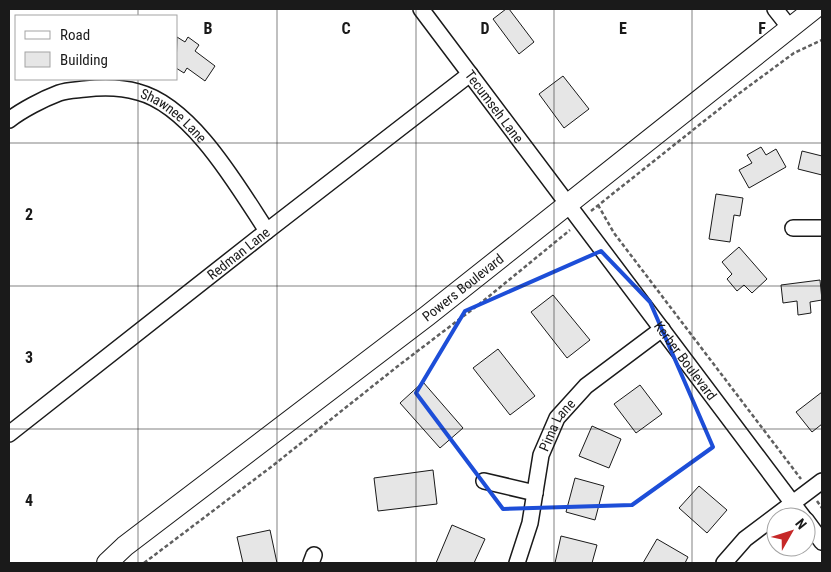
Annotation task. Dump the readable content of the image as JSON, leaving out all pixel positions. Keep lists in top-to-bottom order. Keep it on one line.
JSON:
{"streets":{"main road":["Powers Boulevard"],"street":["Tecumseh Lane","Shawnee Lane","Redman Lane","Kerber Boulevard","Pima Lane"]},"crossings":[["Tecumseh Lane","Redman Lane"],["Tecumseh Lane","Powers Boulevard"],["Tecumseh Lane","Kerber Boulevard"],["Shawnee Lane","Redman Lane"],["Powers Boulevard","Kerber Boulevard"],["Kerber Boulevard","Pima Lane"]],"legend":["Road","Building"],"north":"top right","grid":{"columns":["B","C","D","E","F"],"rows":["2","3","4"]}}
